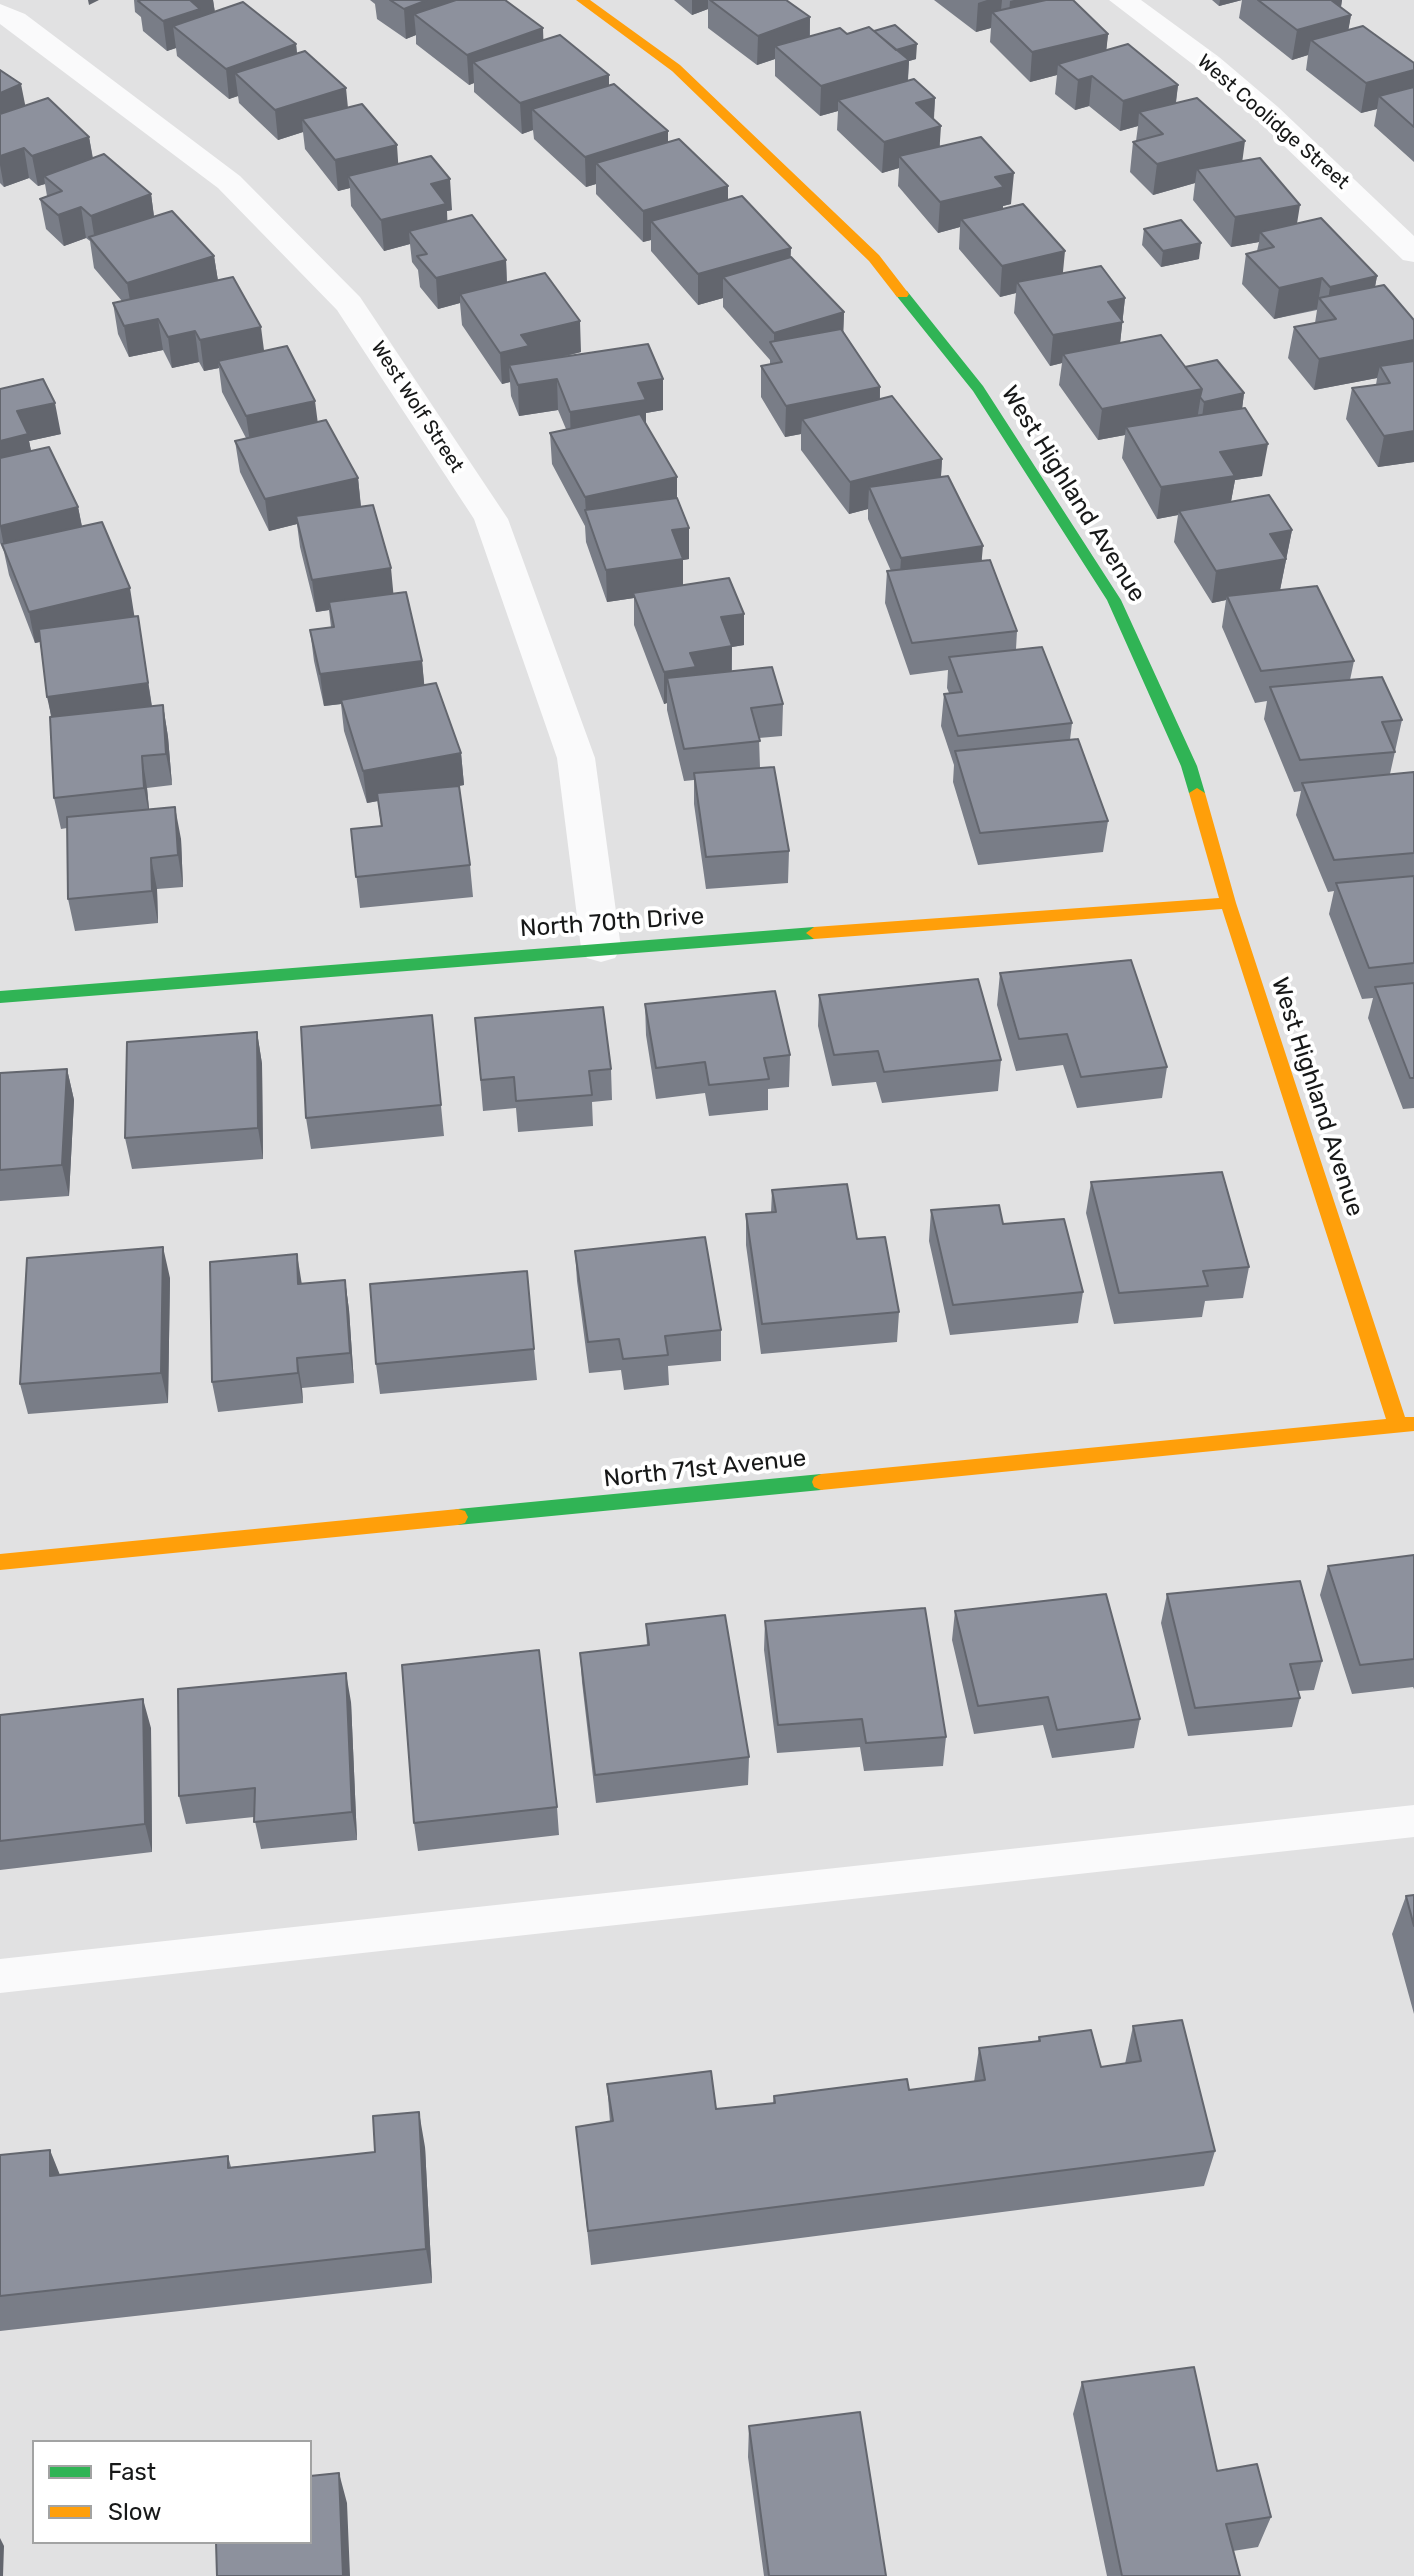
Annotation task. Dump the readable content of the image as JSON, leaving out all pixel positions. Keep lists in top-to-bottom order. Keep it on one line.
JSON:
{"streets":{"street":["West Coolidge Street","West Wolf Street","West Highland Avenue","North 70th Drive","North 71st Avenue"]},"crossings":[["West Wolf Street","North 70th Drive"],["West Highland Avenue","North 70th Drive"],["West Highland Avenue","North 71st Avenue"]],"legend":["Fast","Slow"]}
